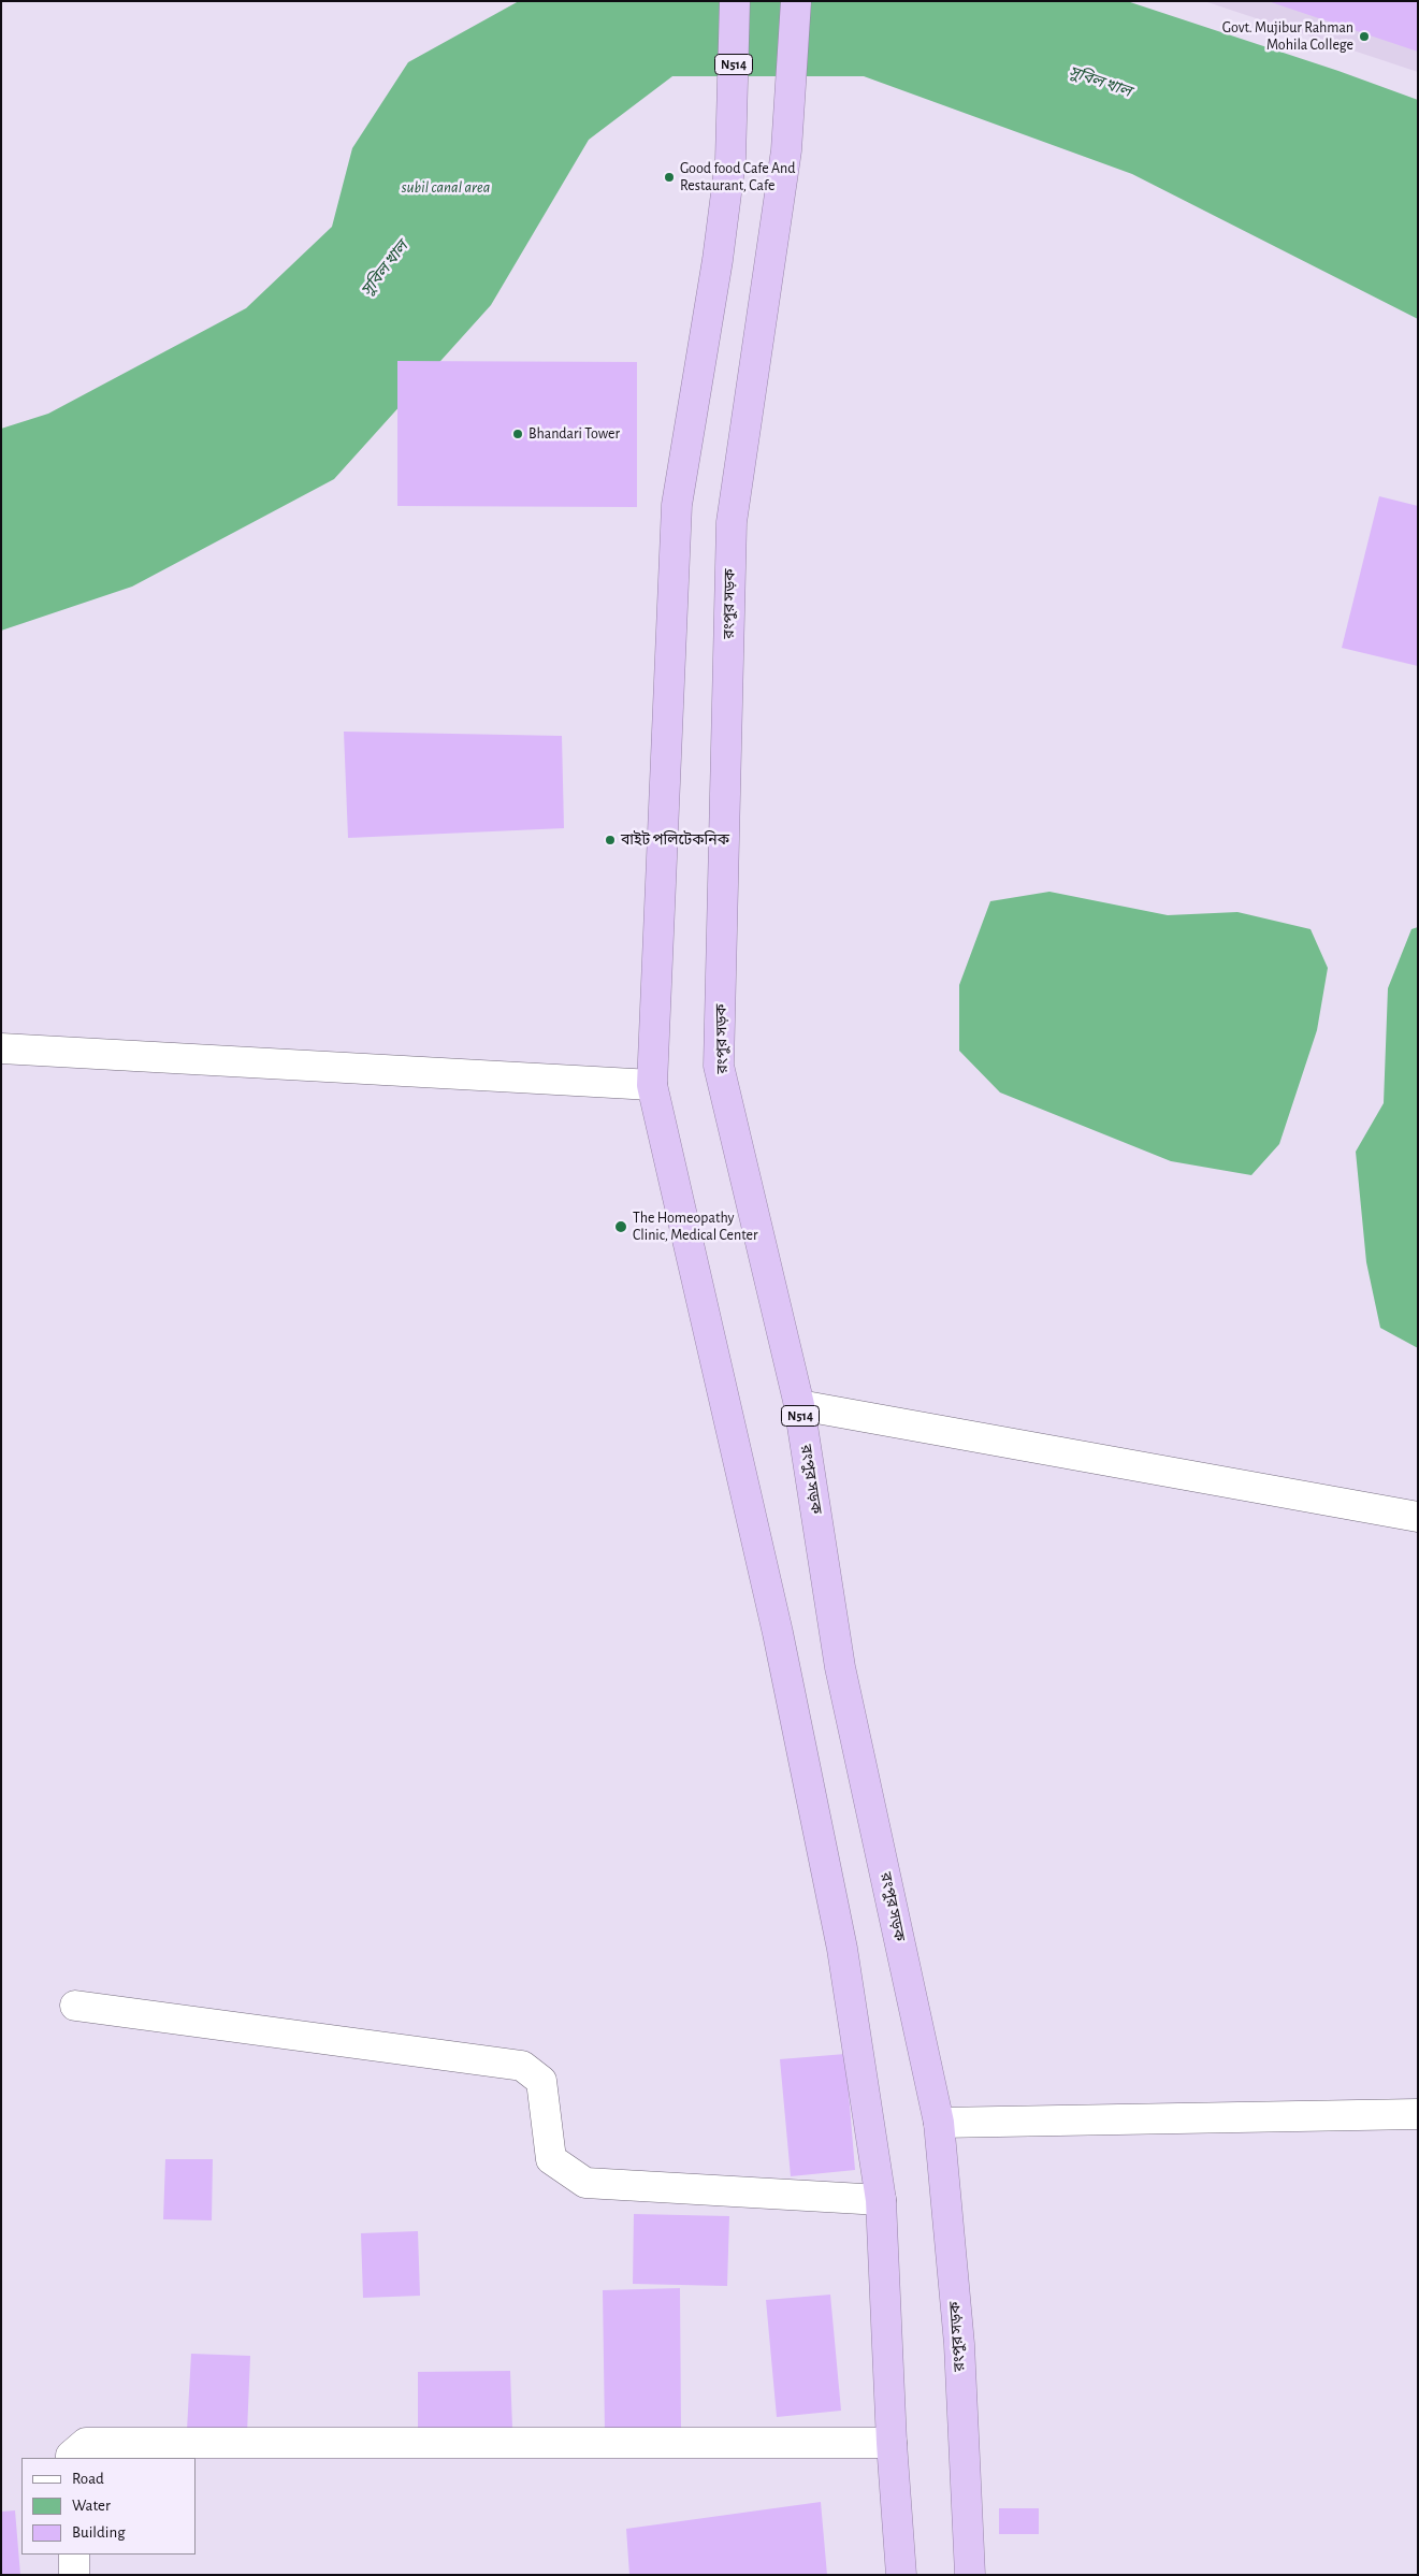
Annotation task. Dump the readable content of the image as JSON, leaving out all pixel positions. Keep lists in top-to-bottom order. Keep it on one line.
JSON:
{"streets":{"highway":["N514","রংপুর সড়ক"]},"water":["সুবিল খাল","subil canal area"],"places":["Govt. Mujibur Rahman Mohila College","Good food Cafe And Restaurant, Cafe","Bhandari Tower","বাইট পলিটেকনিক","The Homeopathy Clinic, Medical Center"],"legend":["Road","Water","Building"]}
